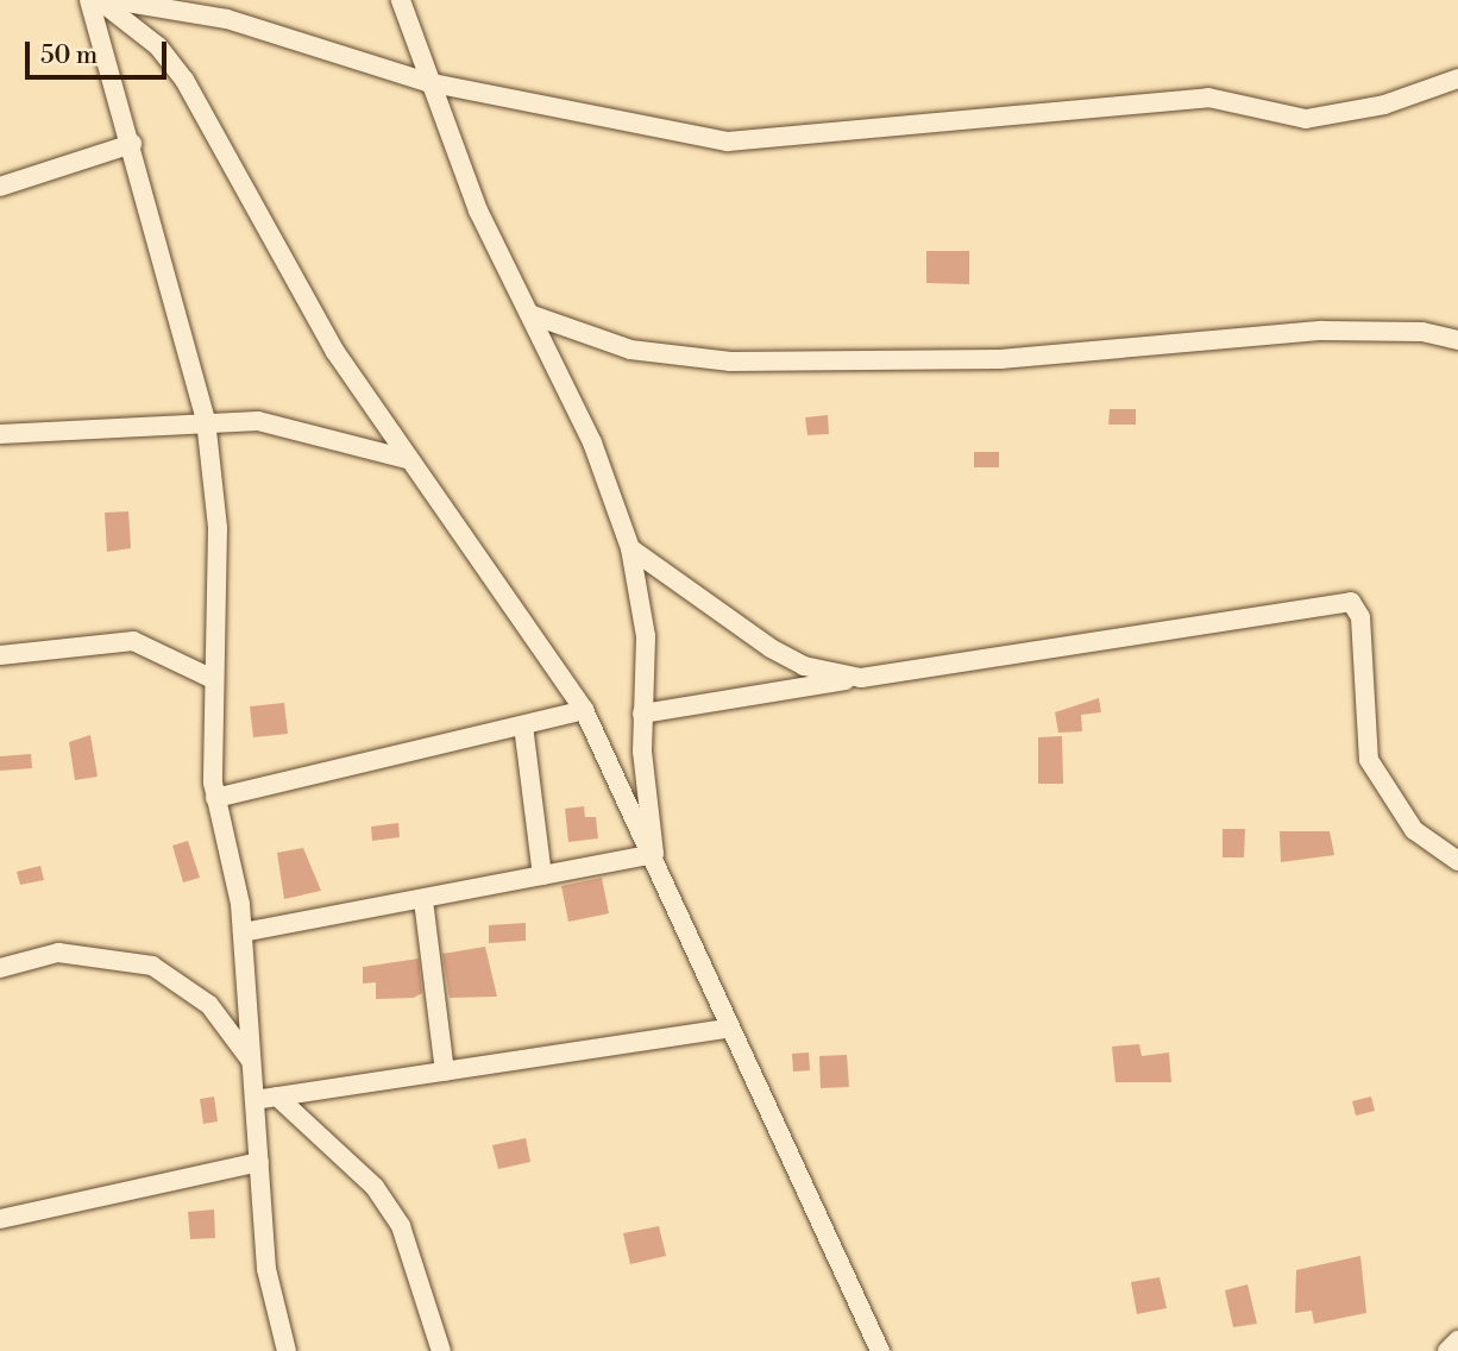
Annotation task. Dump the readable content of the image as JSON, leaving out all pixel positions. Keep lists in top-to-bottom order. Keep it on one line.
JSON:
{"scale_bar":"50 m"}
